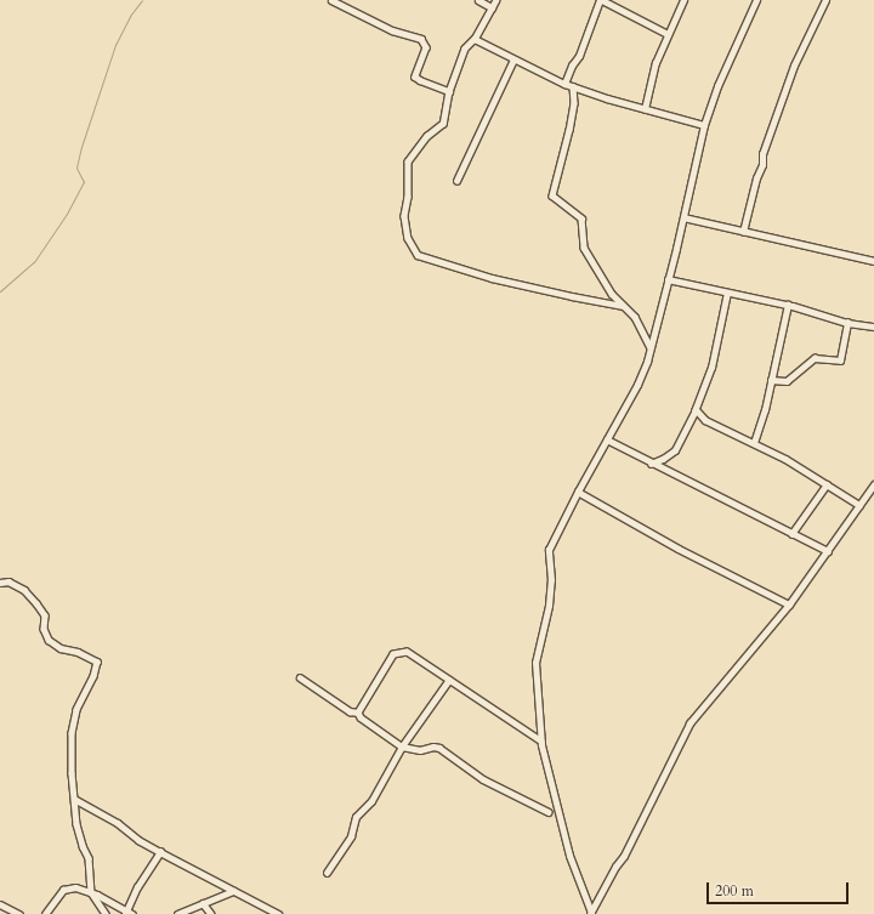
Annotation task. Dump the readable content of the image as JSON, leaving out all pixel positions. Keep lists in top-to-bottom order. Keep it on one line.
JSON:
{"scale_bar":"200 m"}
